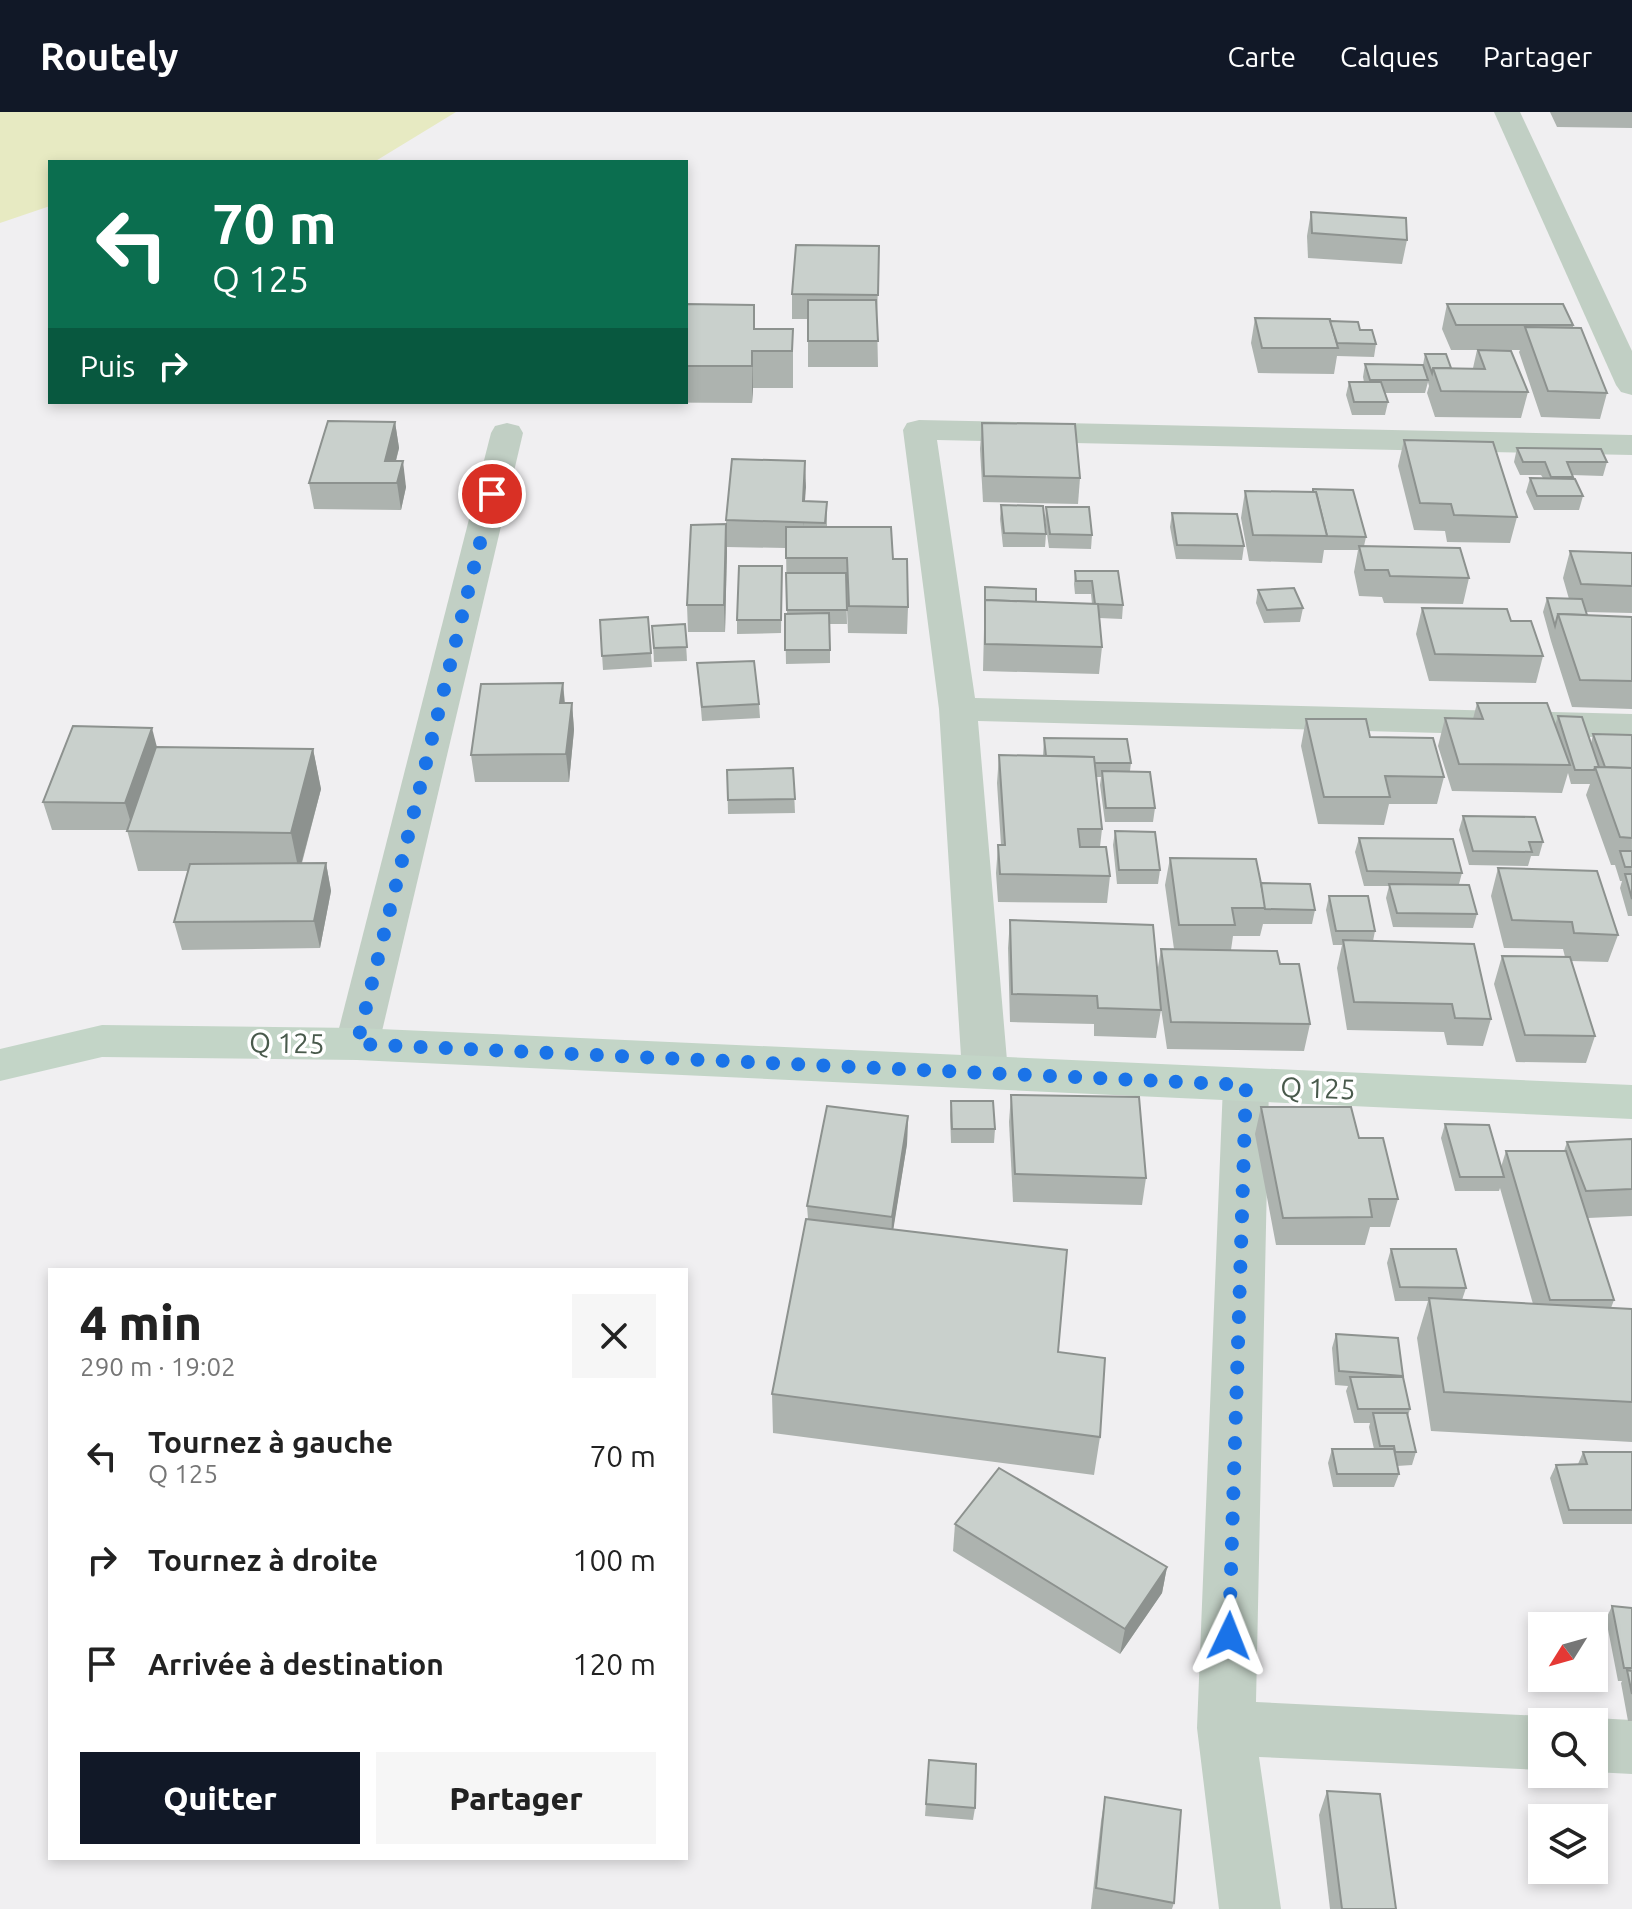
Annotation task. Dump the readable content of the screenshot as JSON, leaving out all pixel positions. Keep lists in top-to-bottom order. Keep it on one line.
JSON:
{"streets":{"street":["Q 125"]},"north":"bottom left","page":{"header":"Routely","nav":["Carte","Calques","Partager"],"turn":["70 m","Q 125"],"then":"Puis","heading":["4 min","290 m · 19:02"],"list":[{"name":"Tournez à gauche","note":"Q 125","value":"70 m"},{"name":"Tournez à droite","value":"100 m"},{"name":"Arrivée à destination","value":"120 m"}],"buttons":["Quitter","Partager"]}}
